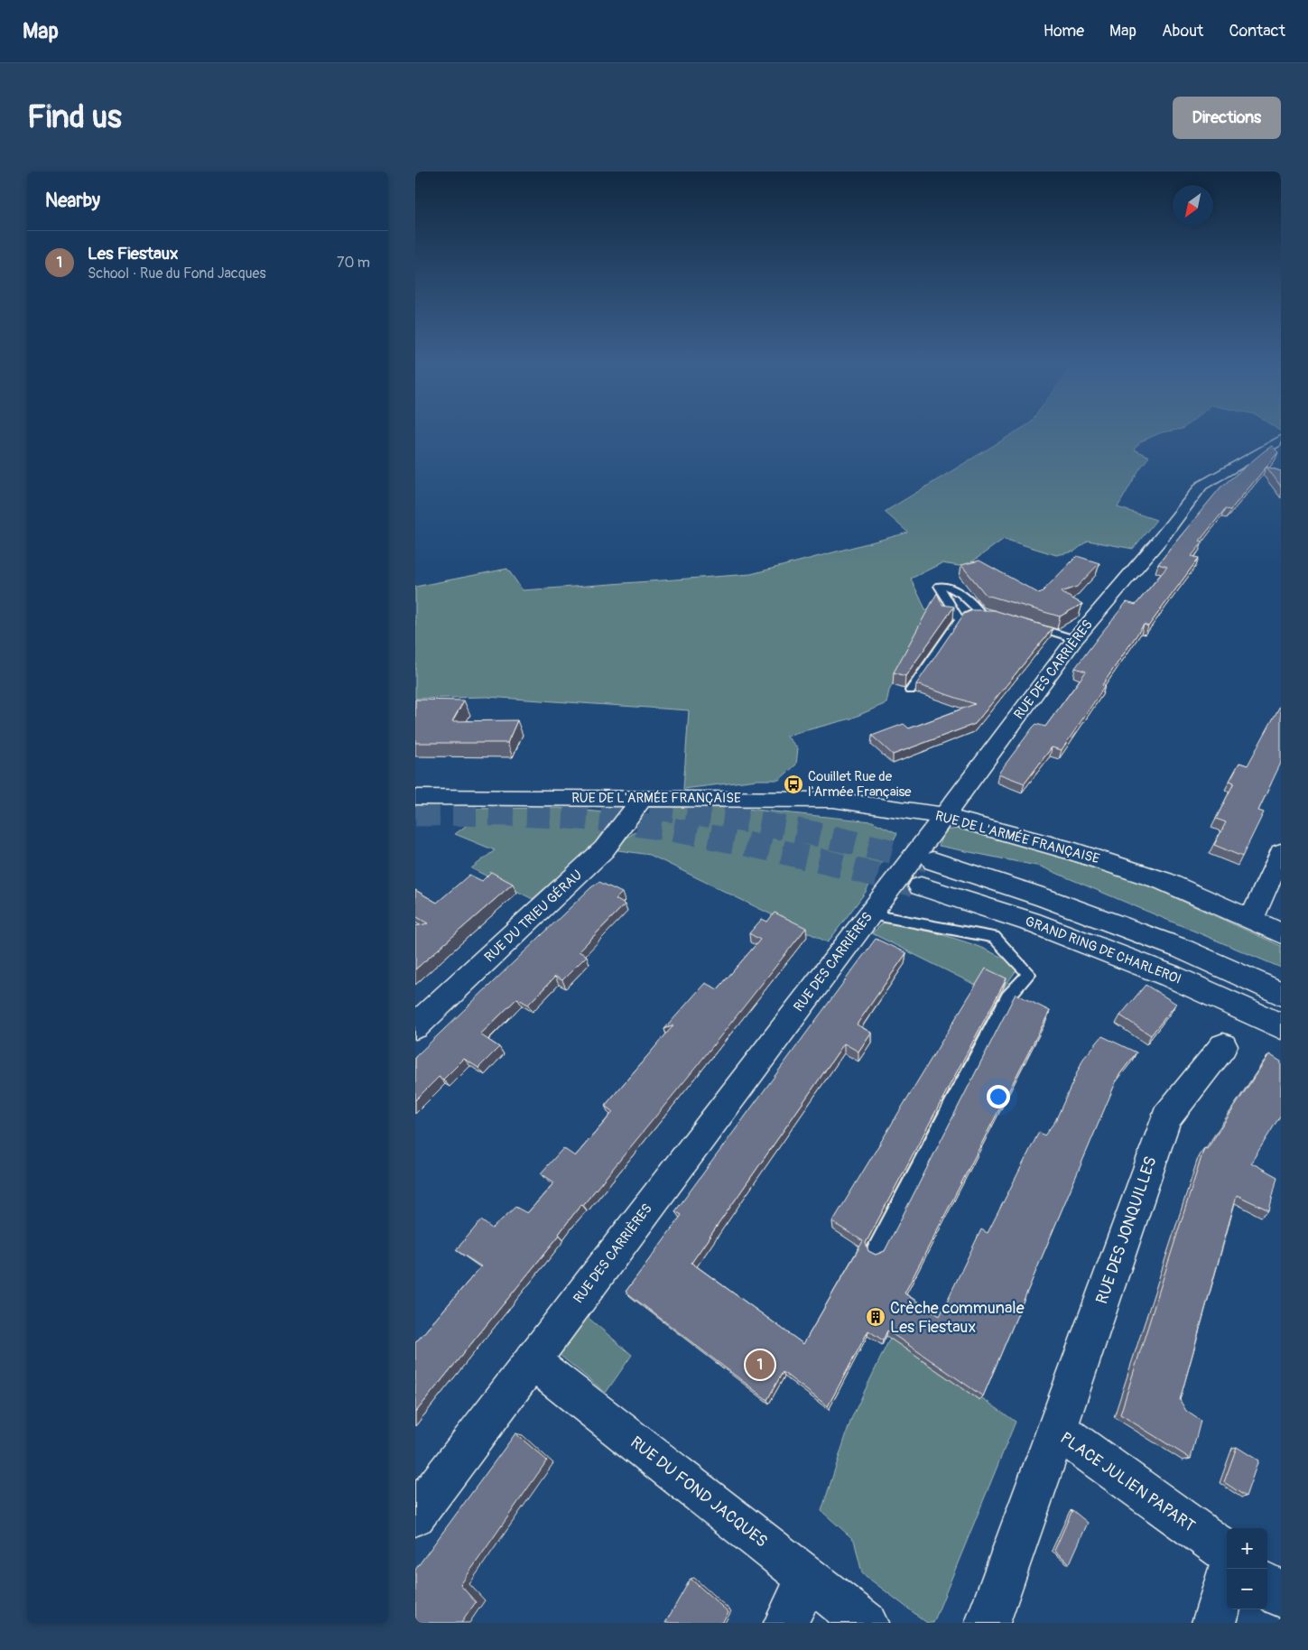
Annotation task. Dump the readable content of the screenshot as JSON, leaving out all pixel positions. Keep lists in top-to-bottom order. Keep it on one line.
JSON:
{"streets":{"main road":["RUE DES CARRIÈRES","RUE DE L'ARMÉE FRANÇAISE","RUE DU TRIEU GÉRAU","GRAND RING DE CHARLEROI","RUE DES JONQUILLES","PLACE JULIEN PAPART","RUE DU FOND JACQUES"]},"crossings":[["RUE DES CARRIÈRES","RUE DE L'ARMÉE FRANÇAISE"],["RUE DES CARRIÈRES","RUE DU FOND JACQUES"],["RUE DE L'ARMÉE FRANÇAISE","RUE DU TRIEU GÉRAU"],["RUE DES JONQUILLES","PLACE JULIEN PAPART"]],"places":{"bus stop":["Couillet Rue de l'Armée Française"],"building":["Crèche communale Les Fiestaux"]},"north":"bottom left","page":{"header":"Map","nav":["Home","Map","About","Contact"],"buttons":"Directions","title":"Find us","heading":"Nearby","list":[{"mark":"1","name":"Les Fiestaux","note":"School · Rue du Fond Jacques","value":"70 m"}],"pins":"1","map_buttons":["+","−"]}}
